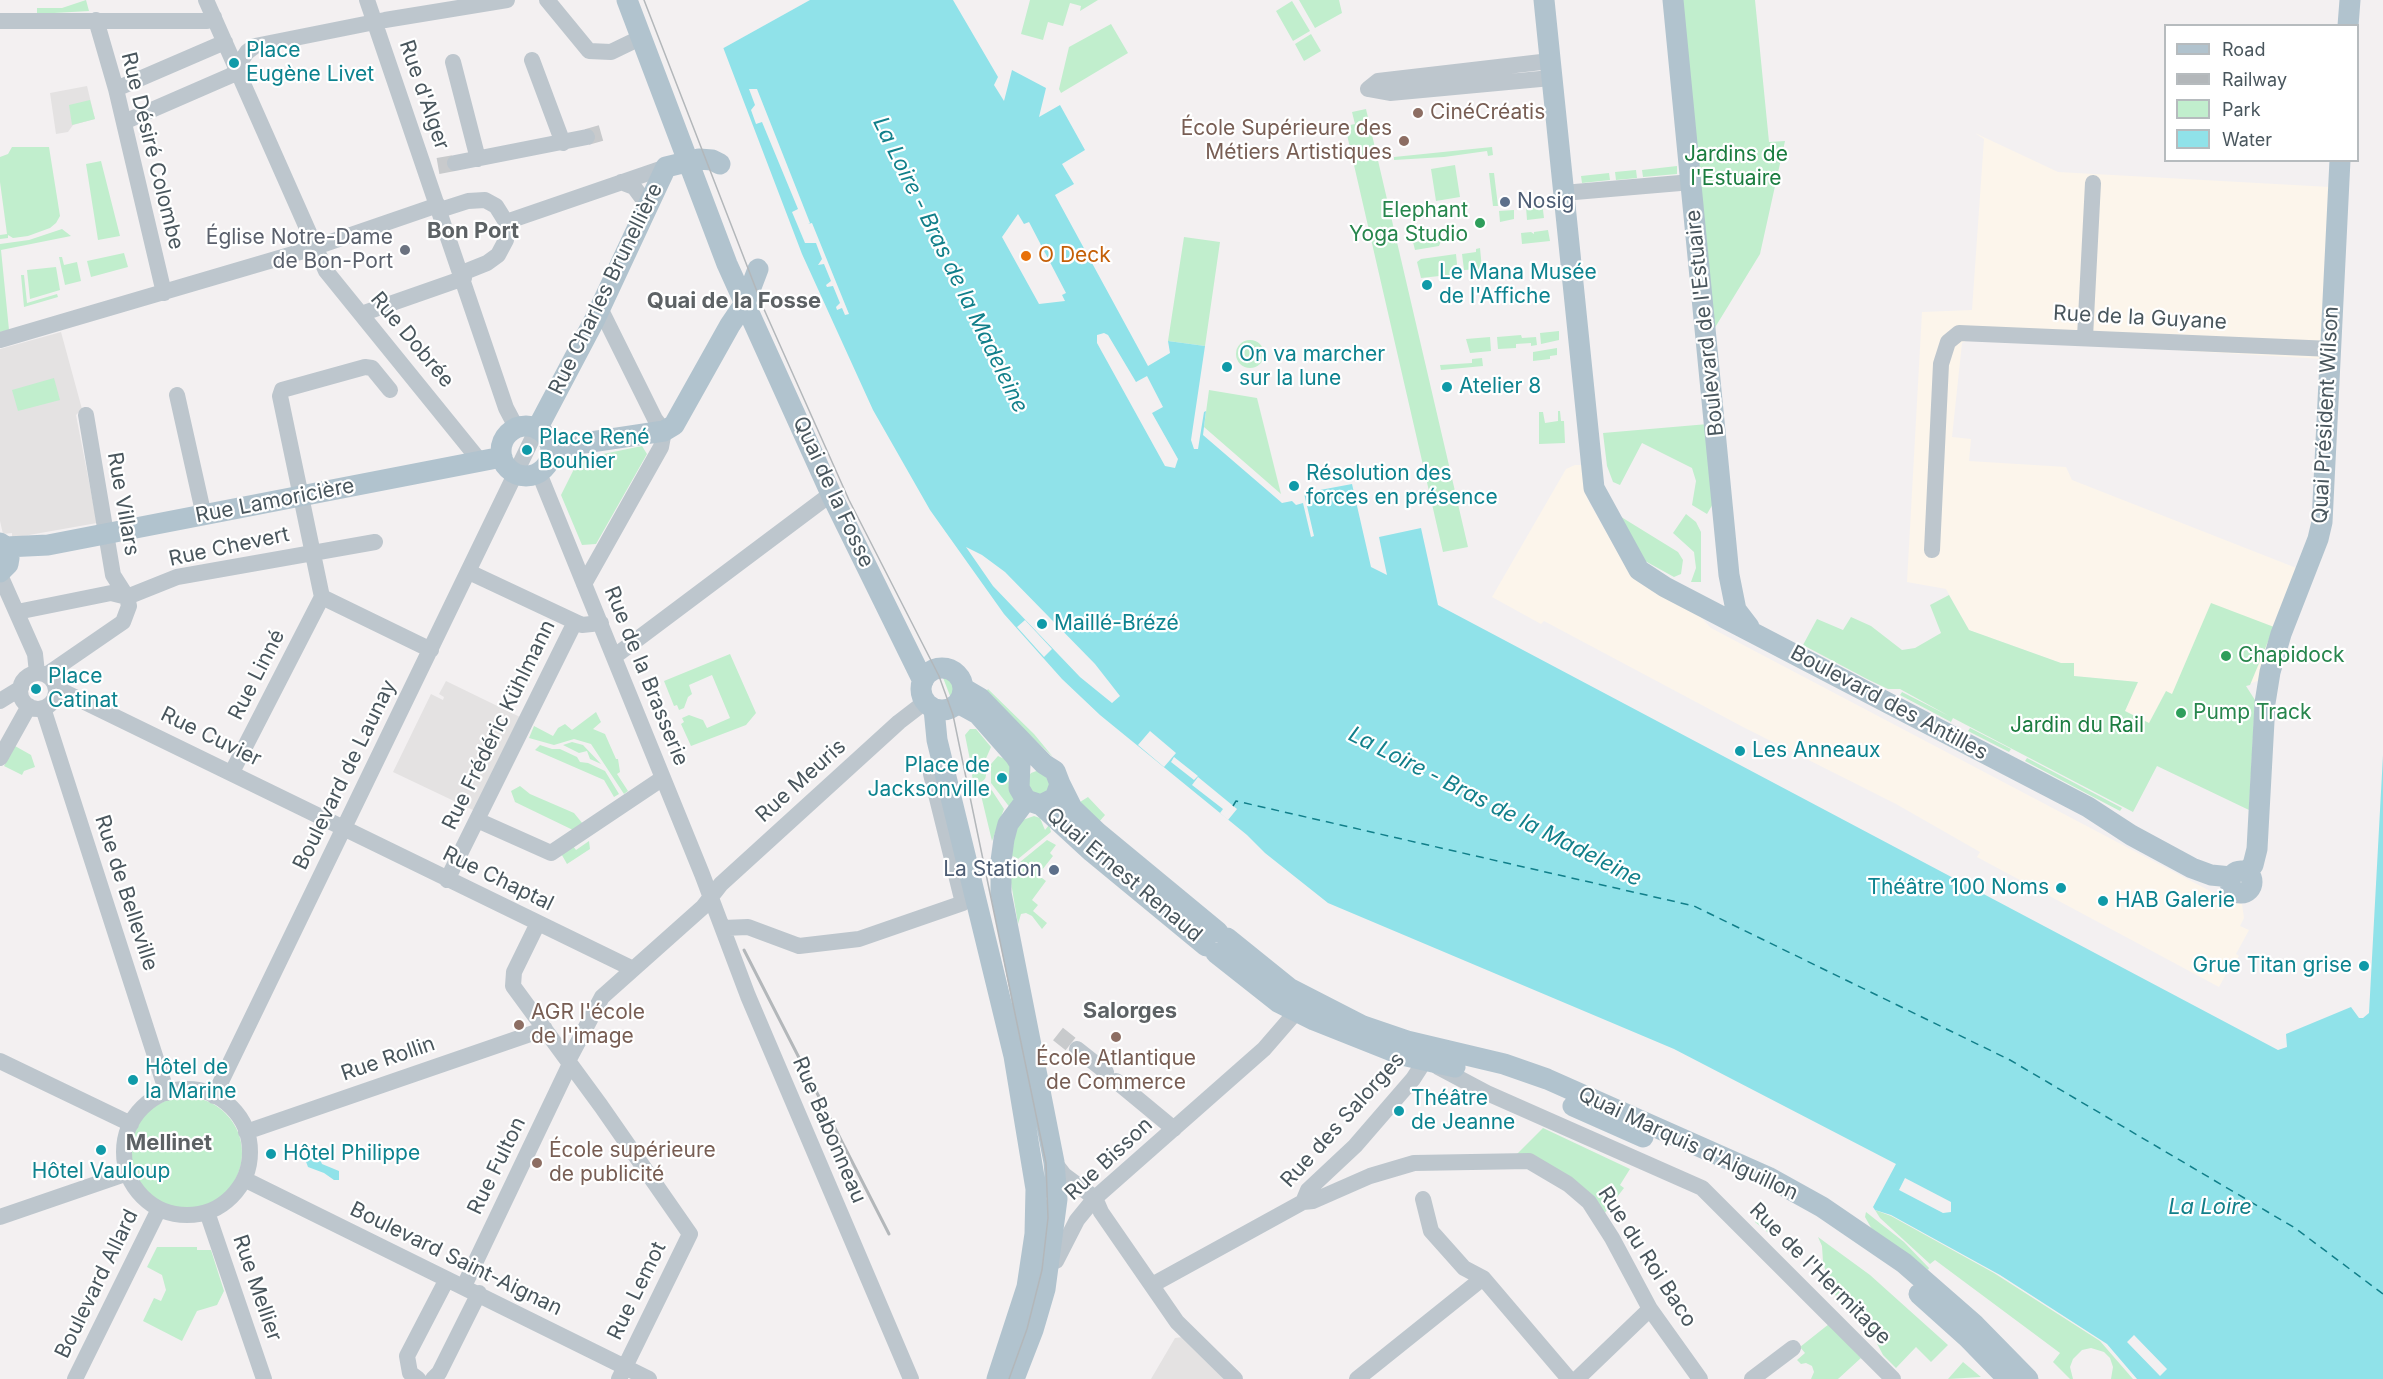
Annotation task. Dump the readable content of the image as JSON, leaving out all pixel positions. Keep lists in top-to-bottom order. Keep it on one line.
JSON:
{"streets":{"main road":["Rue Charles Brunellière","Boulevard de l'Estuaire","Quai Président Wilson","Quai de la Fosse","Rue Lamoricière","Boulevard des Antilles","Quai Ernest Renaud","Quai Marquis d'Aiguillon"],"street":["Rue d'Alger","Rue Désiré Colombe","Rue de la Guyane","Rue Dobrée","Rue Villars","Rue Chevert","Rue Linné","Rue de la Brasserie","Rue Frédéric Kühlmann","Rue Cuvier","Boulevard de Launay","Rue Meuris","Rue Chaptal","Rue de Belleville","Rue Rollin","Rue des Salorges","Rue Babonneau","Rue Bisson","Rue Fulton","Rue du Roi Baco","Boulevard Saint-Aignan","Rue de l'Hermitage","Boulevard Allard","Rue Mellier","Rue Lemot"]},"crossings":[["Rue d'Alger","Rue Charles Brunellière"],["Rue d'Alger","Boulevard de Launay"],["Rue Charles Brunellière","Quai de la Fosse"],["Rue Charles Brunellière","Boulevard de Launay"],["Rue de la Guyane","Quai Président Wilson"],["Boulevard de l'Estuaire","Boulevard des Antilles"],["Rue Dobrée","Rue Lamoricière"],["Quai Président Wilson","Boulevard des Antilles"],["Quai de la Fosse","Rue Meuris"],["Rue Lamoricière","Rue Villars"],["Rue Villars","Rue Chevert"],["Rue Linné","Rue Cuvier"],["Rue de la Brasserie","Rue Meuris"],["Rue de la Brasserie","Rue Babonneau"],["Rue Frédéric Kühlmann","Rue Chaptal"],["Rue Cuvier","Boulevard de Launay"],["Rue Cuvier","Rue Chaptal"],["Rue Cuvier","Rue de Belleville"],["Boulevard de Launay","Rue Chaptal"],["Boulevard de Launay","Rue de Belleville"],["Boulevard de Launay","Rue Rollin"],["Boulevard de Launay","Boulevard Saint-Aignan"],["Boulevard de Launay","Boulevard Allard"],["Boulevard de Launay","Rue Mellier"],["Rue Meuris","Rue Chaptal"],["Rue Meuris","Rue Babonneau"],["Rue Meuris","Rue Fulton"],["Quai Ernest Renaud","Rue des Salorges"],["Quai Ernest Renaud","Quai Marquis d'Aiguillon"],["Quai Ernest Renaud","Rue Bisson"],["Quai Ernest Renaud","Rue de l'Hermitage"],["Rue Chaptal","Rue Fulton"],["Rue de Belleville","Rue Rollin"],["Rue de Belleville","Boulevard Saint-Aignan"],["Rue de Belleville","Boulevard Allard"],["Rue de Belleville","Rue Mellier"],["Rue Rollin","Boulevard Saint-Aignan"],["Rue Rollin","Boulevard Allard"],["Rue Rollin","Rue Mellier"],["Rue des Salorges","Quai Marquis d'Aiguillon"],["Rue des Salorges","Rue du Roi Baco"],["Rue des Salorges","Rue de l'Hermitage"],["Quai Marquis d'Aiguillon","Rue de l'Hermitage"],["Rue Fulton","Boulevard Saint-Aignan"],["Rue Fulton","Rue Lemot"],["Boulevard Saint-Aignan","Boulevard Allard"],["Boulevard Saint-Aignan","Rue Mellier"],["Boulevard Saint-Aignan","Rue Lemot"],["Boulevard Allard","Rue Mellier"]],"districts":["Bon Port","Quai de la Fosse","Salorges","Mellinet"],"water":["La Loire - Bras de la Madeleine","La Loire"],"parks":["Jardins de l'Estuaire","Jardin du Rail"],"places":["Place Eugène Livet","CinéCréatis","École Supérieure des Métiers Artistiques","Nosig","Elephant Yoga Studio","Église Notre-Dame de Bon-Port","O Deck","Le Mana Musée de l'Affiche","On va marcher sur la lune","Atelier 8","Place René Bouhier","Résolution des forces en présence","Maillé-Brézé","Chapidock","Place Catinat","Pump Track","Les Anneaux","Place de Jacksonville","La Station","Théâtre 100 Noms","HAB Galerie","Grue Titan grise","AGR l'école de l'image","École Atlantique de Commerce","Hôtel de la Marine","Théâtre de Jeanne","Hôtel Vauloup","Hôtel Philippe","École supérieure de publicité"],"legend":["Road","Railway","Park","Water"]}
